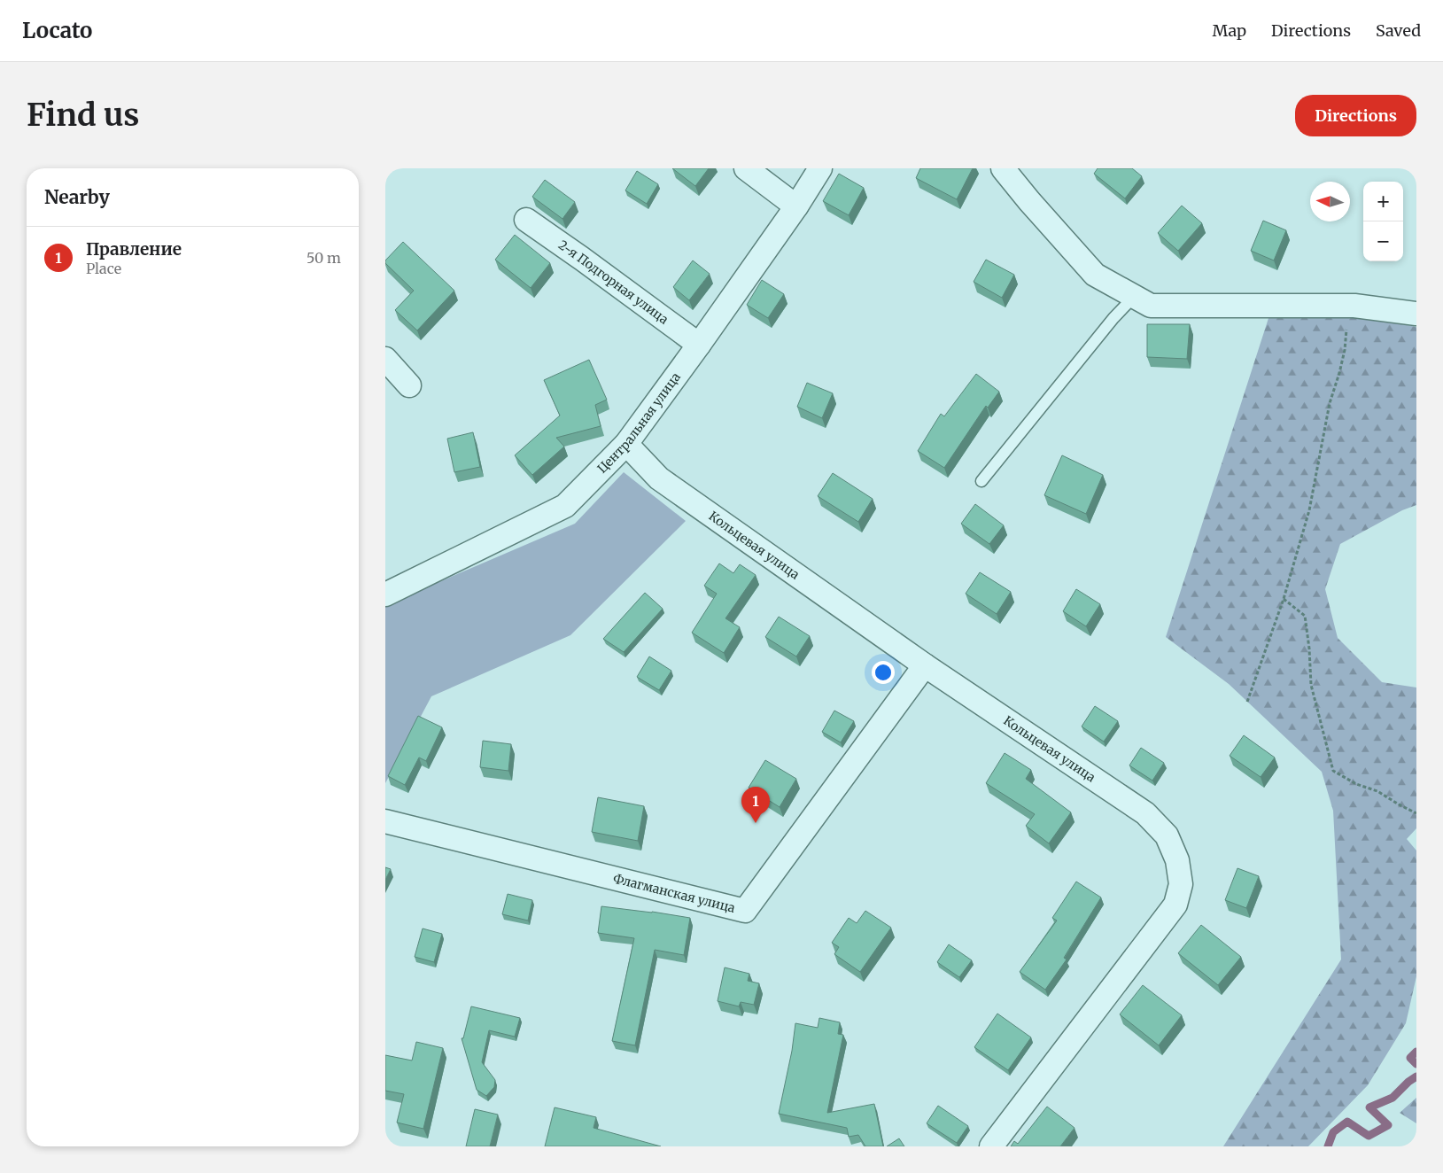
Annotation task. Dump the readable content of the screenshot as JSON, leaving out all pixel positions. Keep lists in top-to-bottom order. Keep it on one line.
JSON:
{"streets":{"street":["2-я Подгорная улица","Центральная улица","Кольцевая улица","Флагманская улица"]},"crossings":[["2-я Подгорная улица","Центральная улица"],["Центральная улица","Кольцевая улица"],["Кольцевая улица","Флагманская улица"]],"north":"left","page":{"header":"Locato","nav":["Map","Directions","Saved"],"buttons":"Directions","title":"Find us","heading":"Nearby","map_buttons":["+","−"],"list":[{"mark":"1","name":"Правление","note":"Place","value":"50 m"}],"pins":"1"}}
